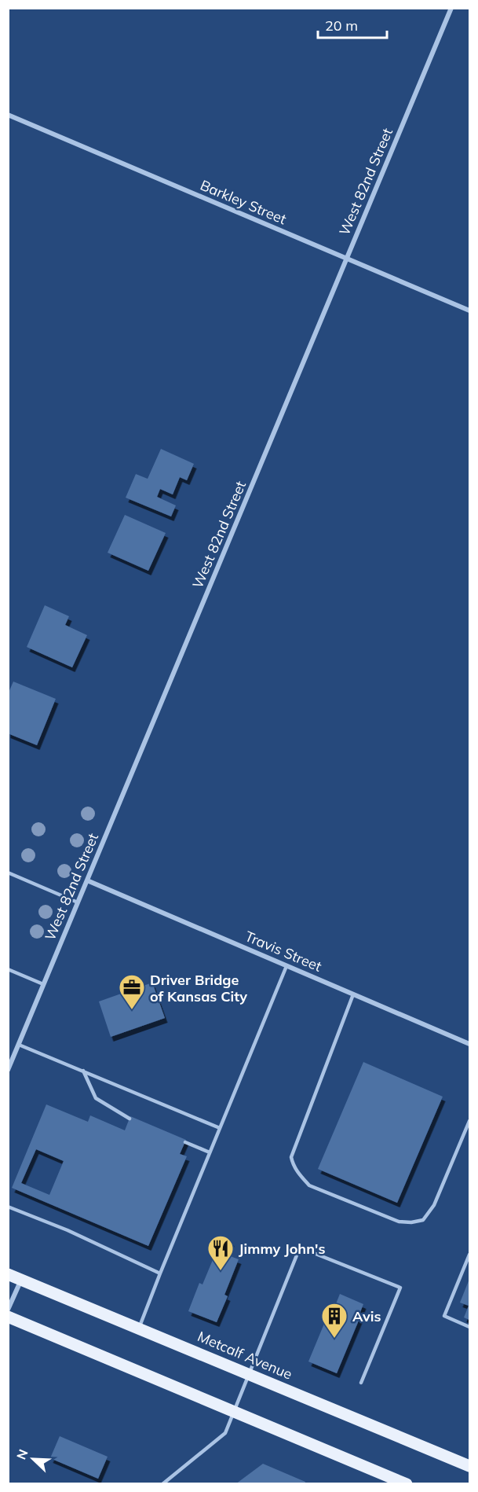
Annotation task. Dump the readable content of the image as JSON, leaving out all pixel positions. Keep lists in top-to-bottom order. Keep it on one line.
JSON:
{"streets":{"main road":["Metcalf Avenue"],"street":["West 82nd Street","Barkley Street","Travis Street"]},"crossings":[["West 82nd Street","Barkley Street"],["West 82nd Street","Travis Street"]],"places":{"office":["Driver Bridge of Kansas City"],"restaurant":["Jimmy John's"],"building":["Avis"]},"scale_bar":"20 m","north":"top left"}
